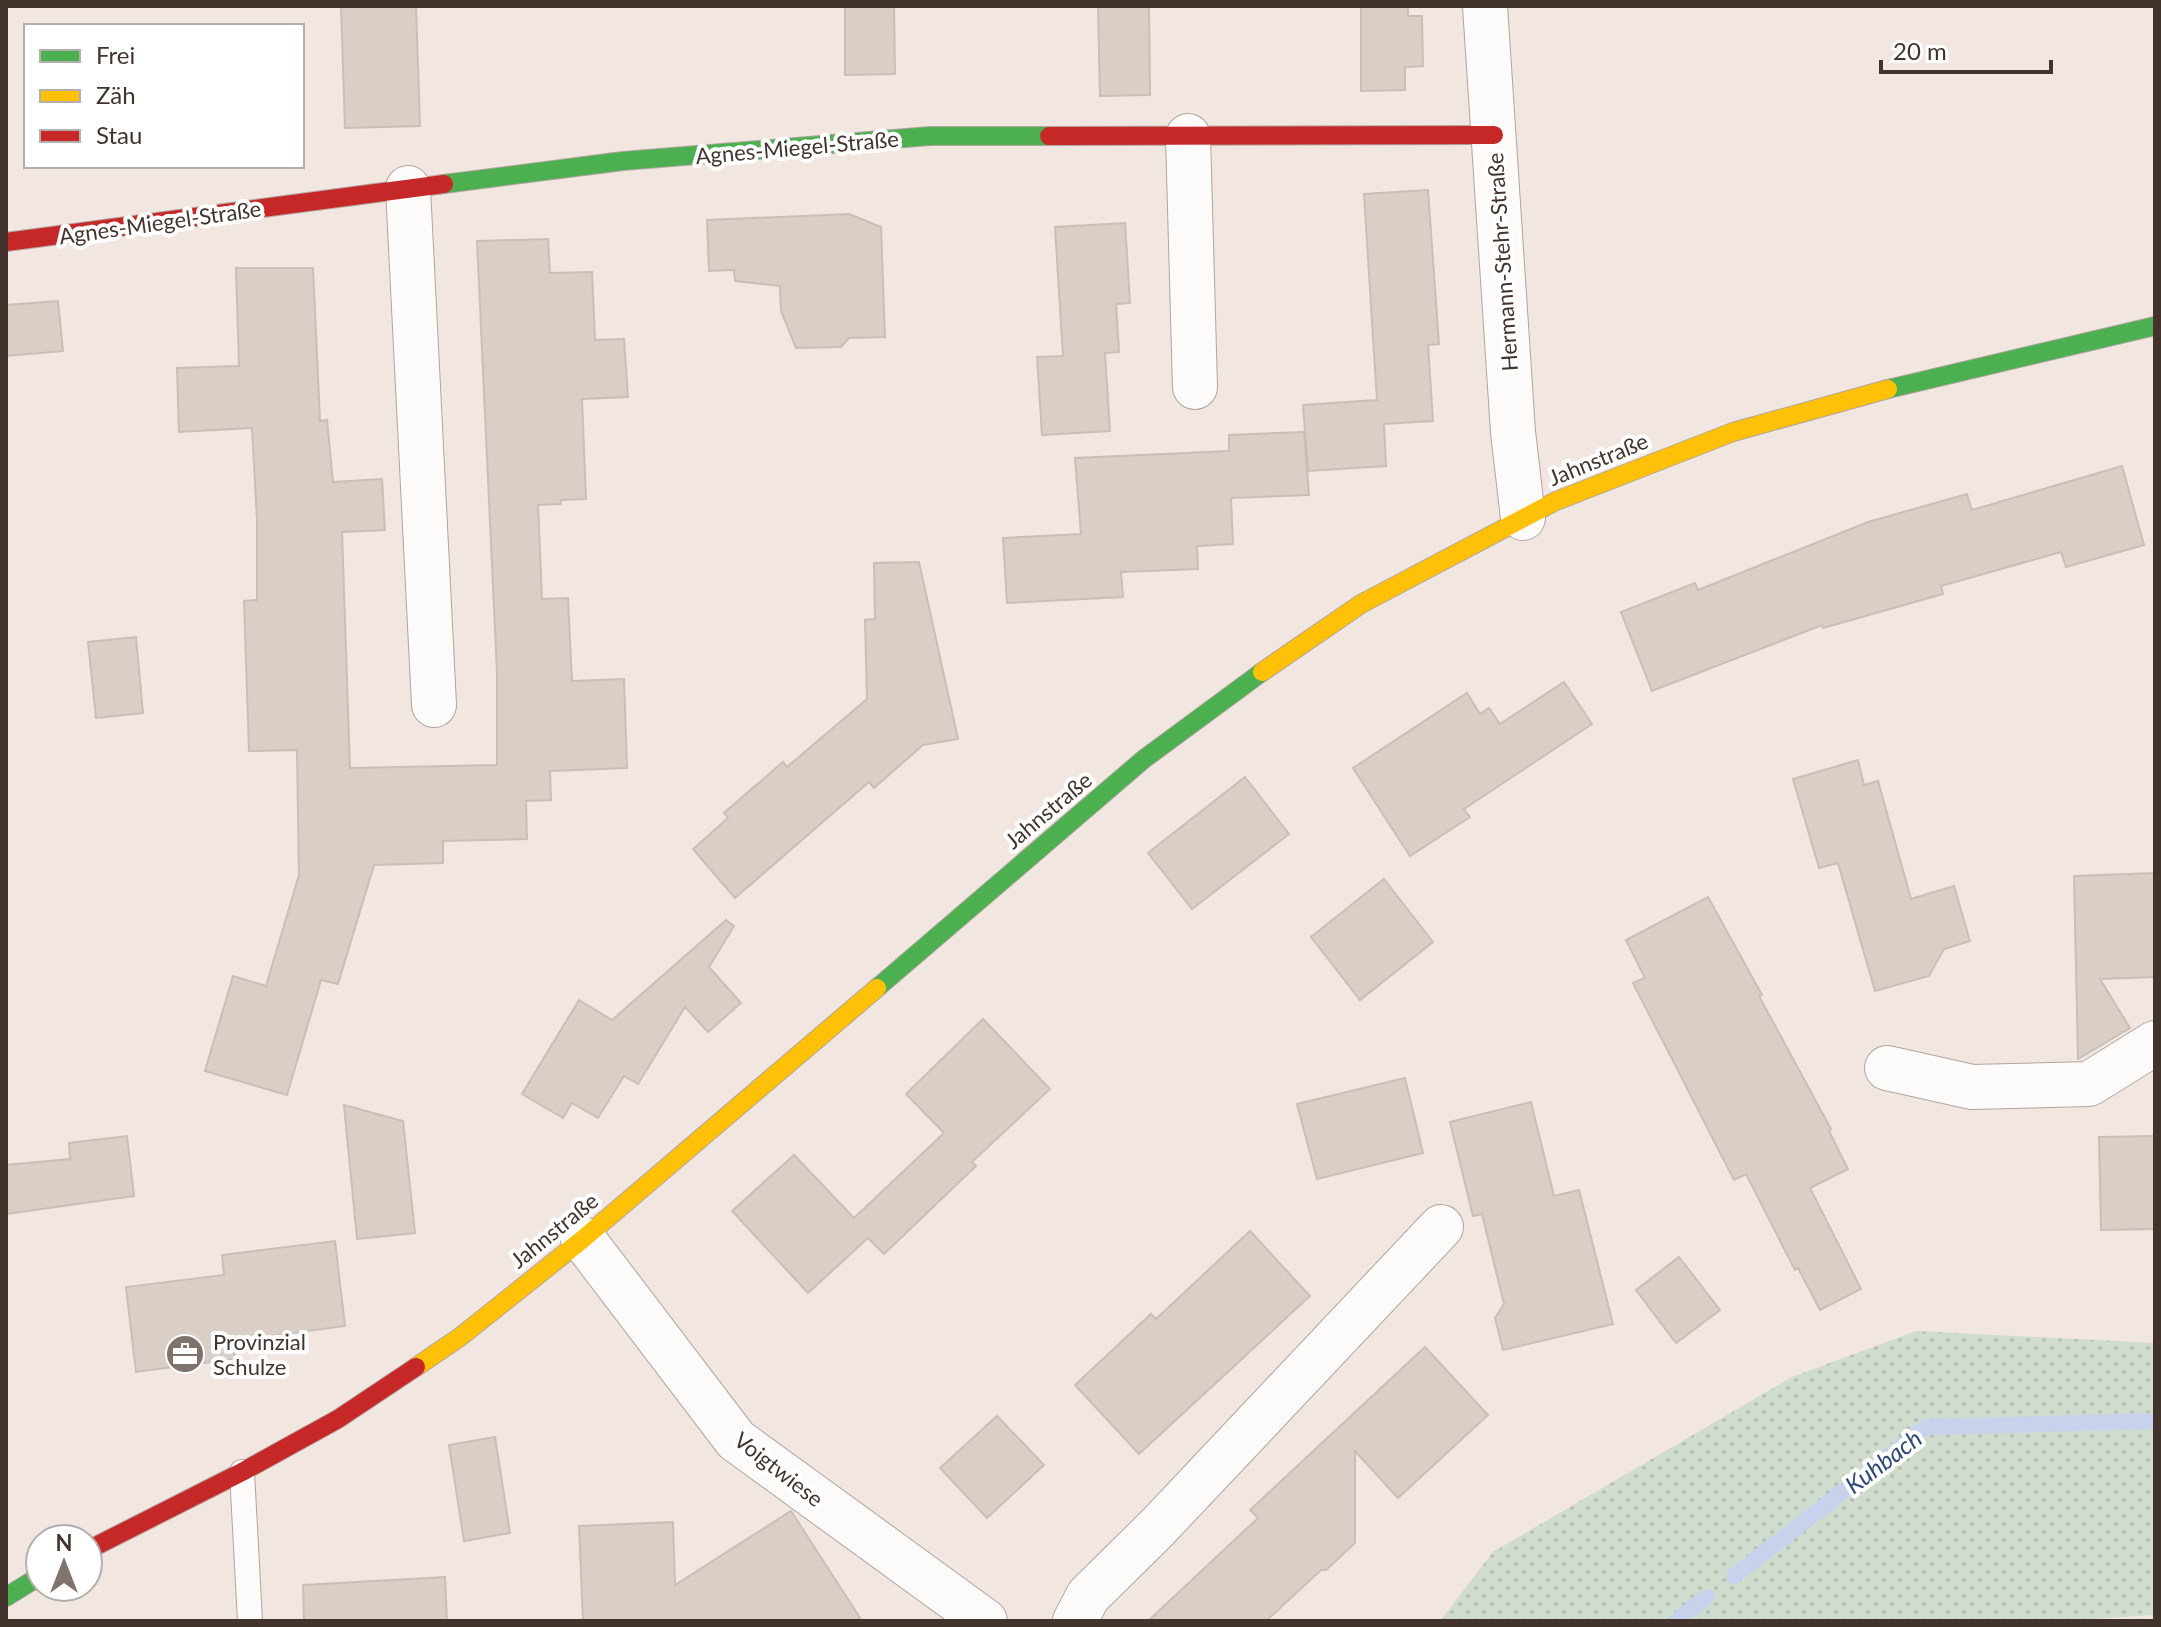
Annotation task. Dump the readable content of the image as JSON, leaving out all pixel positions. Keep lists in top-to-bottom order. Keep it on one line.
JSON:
{"streets":{"main road":["Agnes-Miegel-Straße","Jahnstraße"],"street":["Hermann-Stehr-Straße","Voigtwiese"]},"crossings":[["Agnes-Miegel-Straße","Hermann-Stehr-Straße"],["Hermann-Stehr-Straße","Jahnstraße"],["Jahnstraße","Voigtwiese"]],"water":["Kuhbach"],"places":{"office":["Provinzial Schulze"]},"legend":["Frei","Zäh","Stau"],"scale_bar":"20 m","north":"top"}
